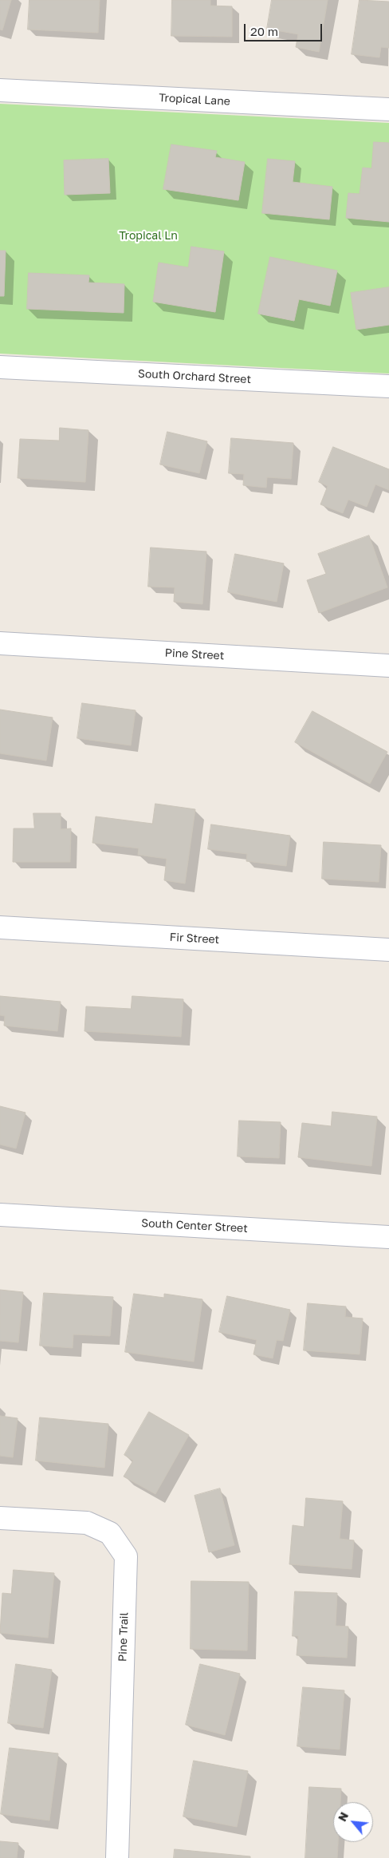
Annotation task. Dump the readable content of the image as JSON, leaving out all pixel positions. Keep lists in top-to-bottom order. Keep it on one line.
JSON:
{"streets":{"street":["Tropical Lane","South Orchard Street","Pine Street","Fir Street","South Center Street","Pine Trail"]},"parks":["Tropical Ln"],"scale_bar":"20 m","north":"top left"}
